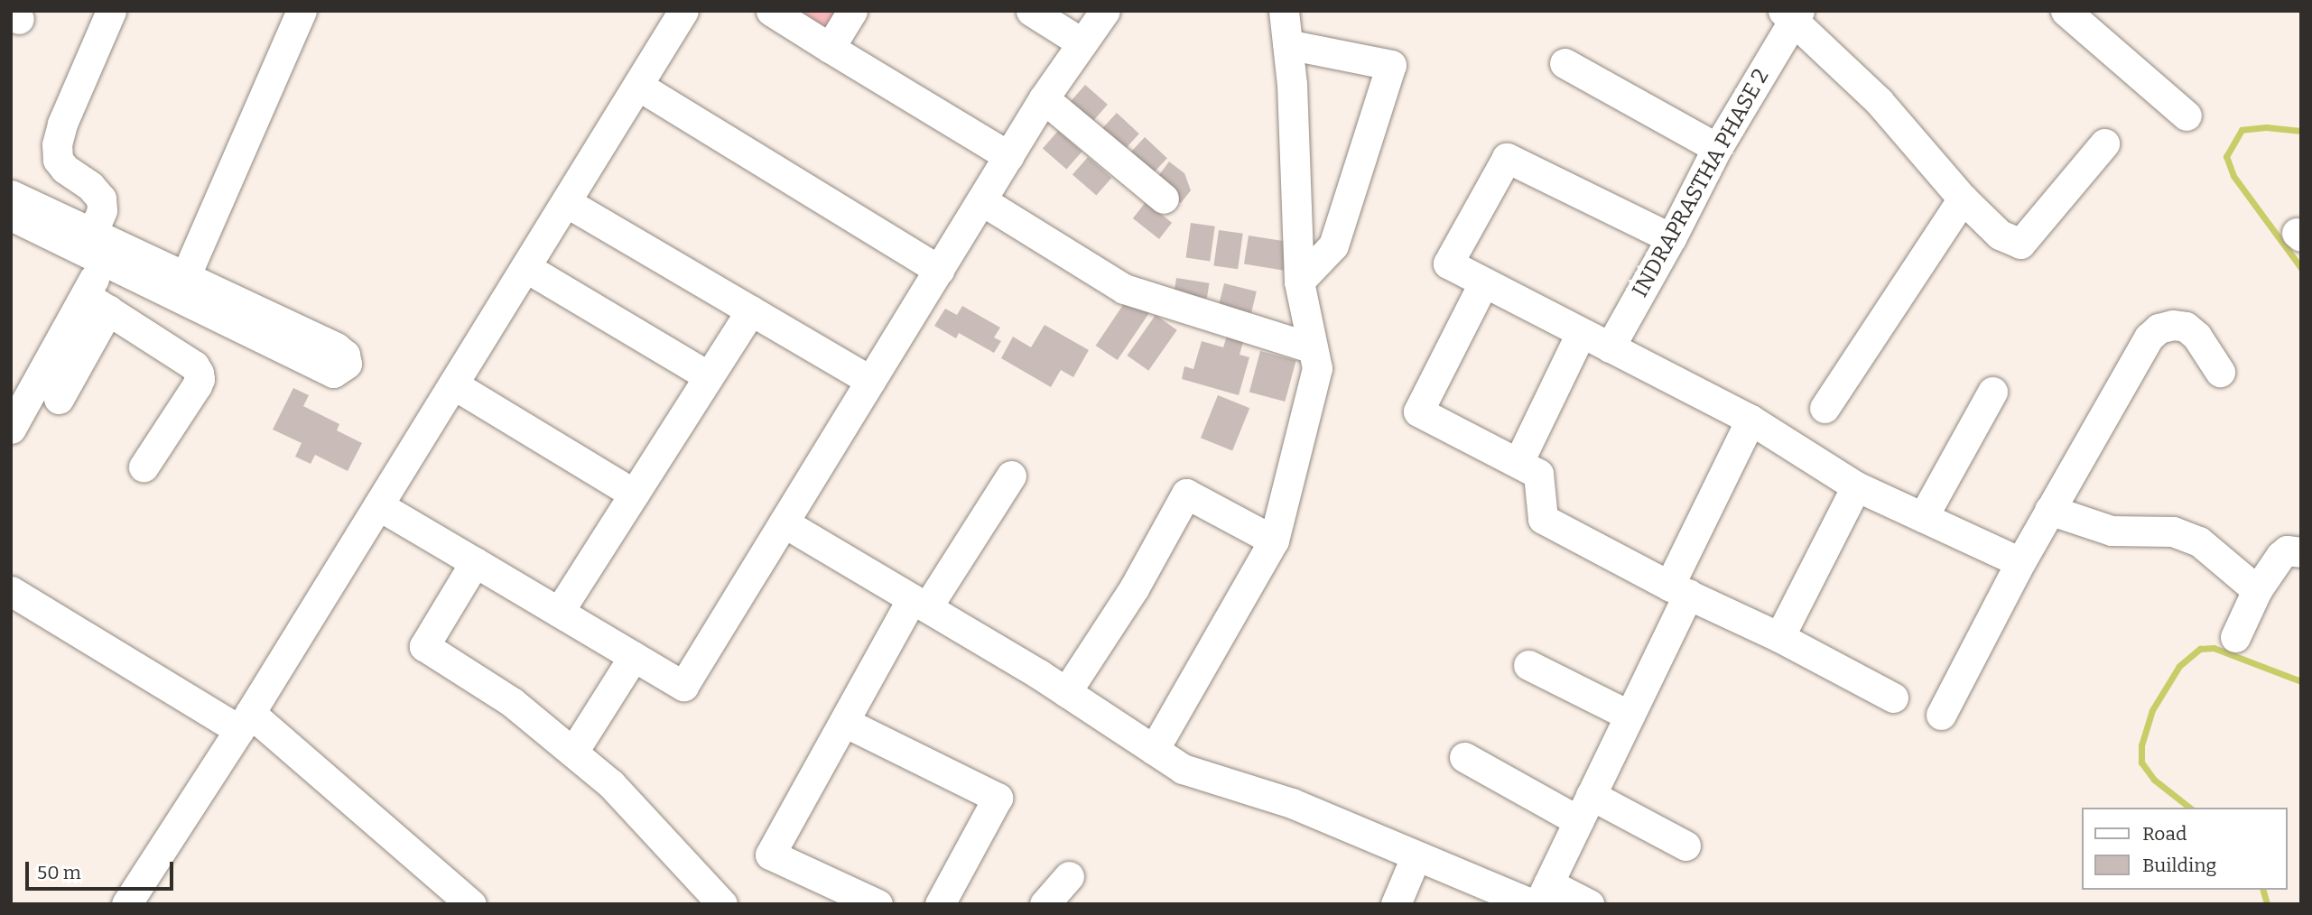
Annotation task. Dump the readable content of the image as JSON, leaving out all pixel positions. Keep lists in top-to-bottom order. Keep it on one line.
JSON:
{"streets":{"street":["INDRAPRASTHA PHASE 2"]},"legend":["Road","Building"],"scale_bar":"50 m"}
